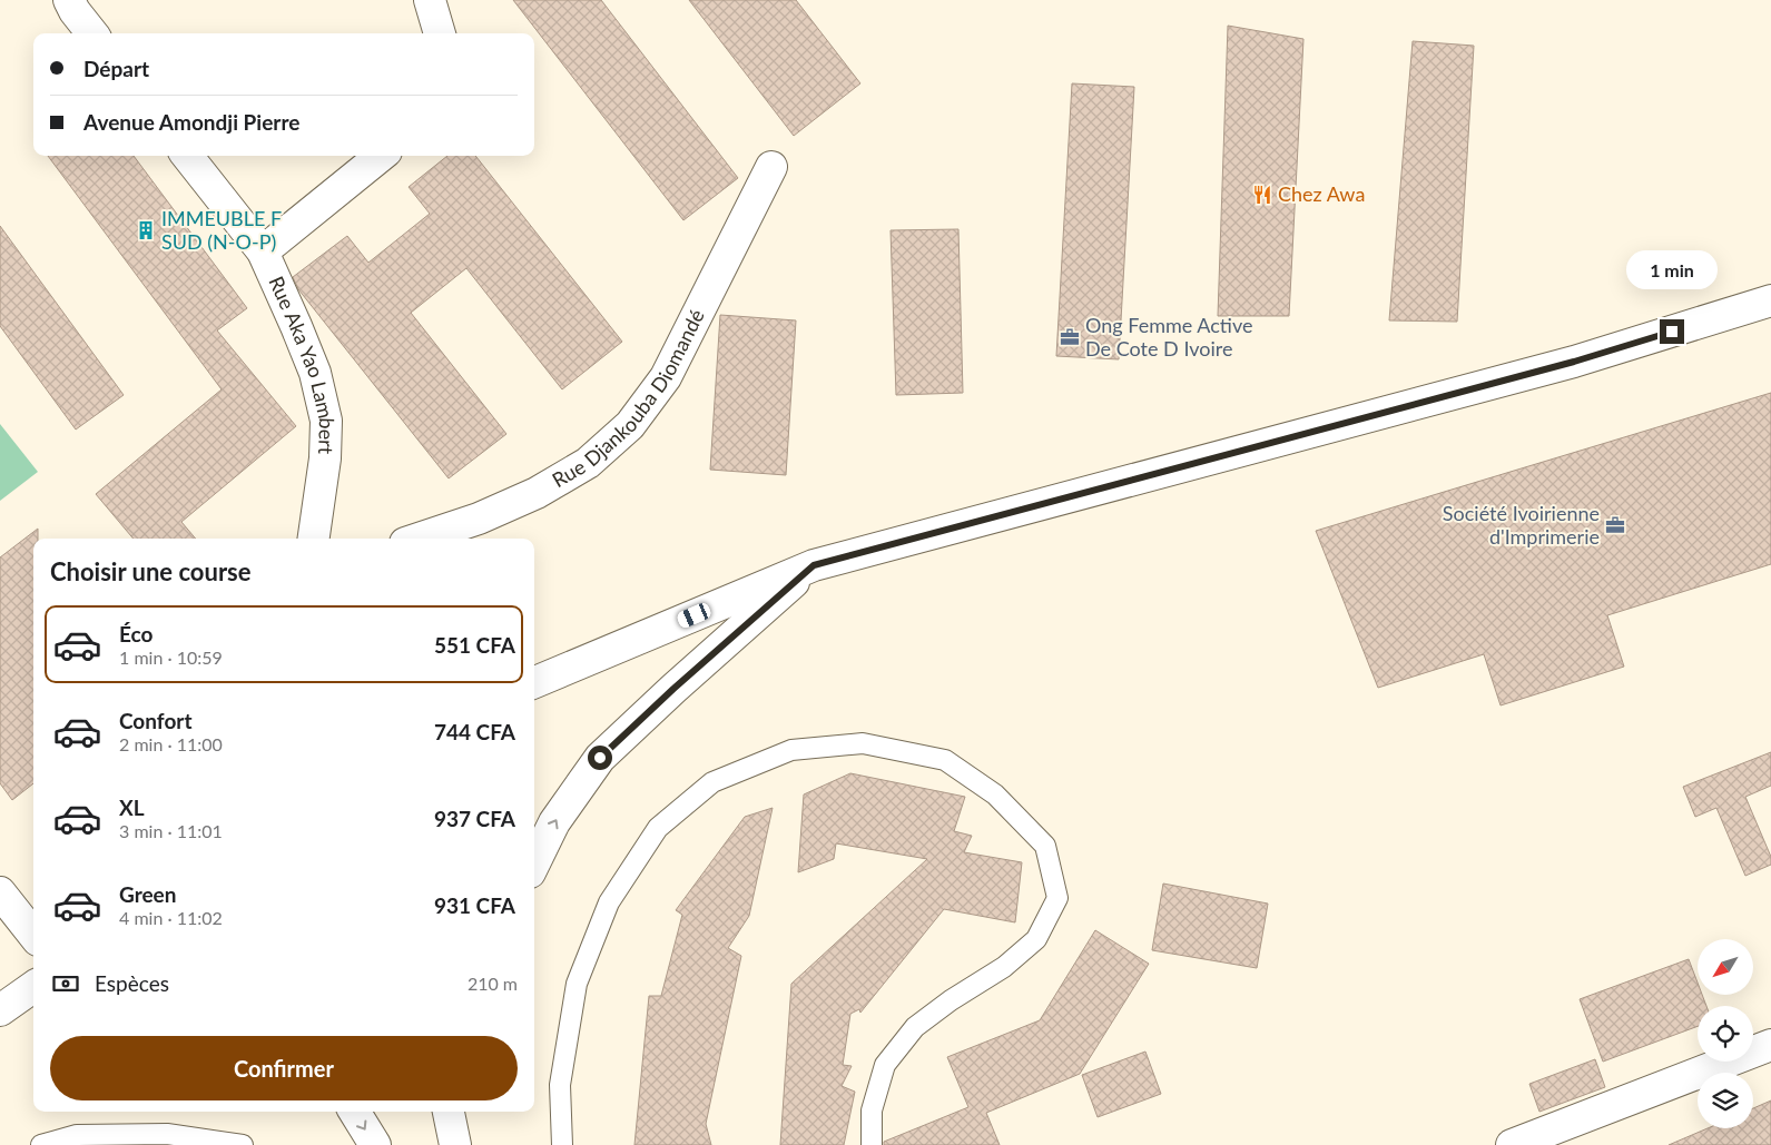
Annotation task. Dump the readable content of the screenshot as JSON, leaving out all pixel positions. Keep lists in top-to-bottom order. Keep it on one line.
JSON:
{"streets":{"street":["Rue Aka Yao Lambert","Rue Djankouba Diomandé"]},"places":{"restaurant":["Chez Awa"],"building":["IMMEUBLE F SUD (N-O-P)"],"office":["Ong Femme Active De Cote D Ivoire","Société Ivoirienne d'Imprimerie"]},"north":"bottom left","page":{"banner":["Départ","Avenue Amondji Pierre"],"bubble":"1 min","heading":"Choisir une course","list":[{"name":"Éco","note":"1 min · 10:59","value":"551 CFA"},{"name":"Confort","note":"2 min · 11:00","value":"744 CFA"},{"name":"XL","note":"3 min · 11:01","value":"937 CFA"},{"name":"Green","note":"4 min · 11:02","value":"931 CFA"}],"pay":["Espèces","210 m"],"buttons":"Confirmer"}}
